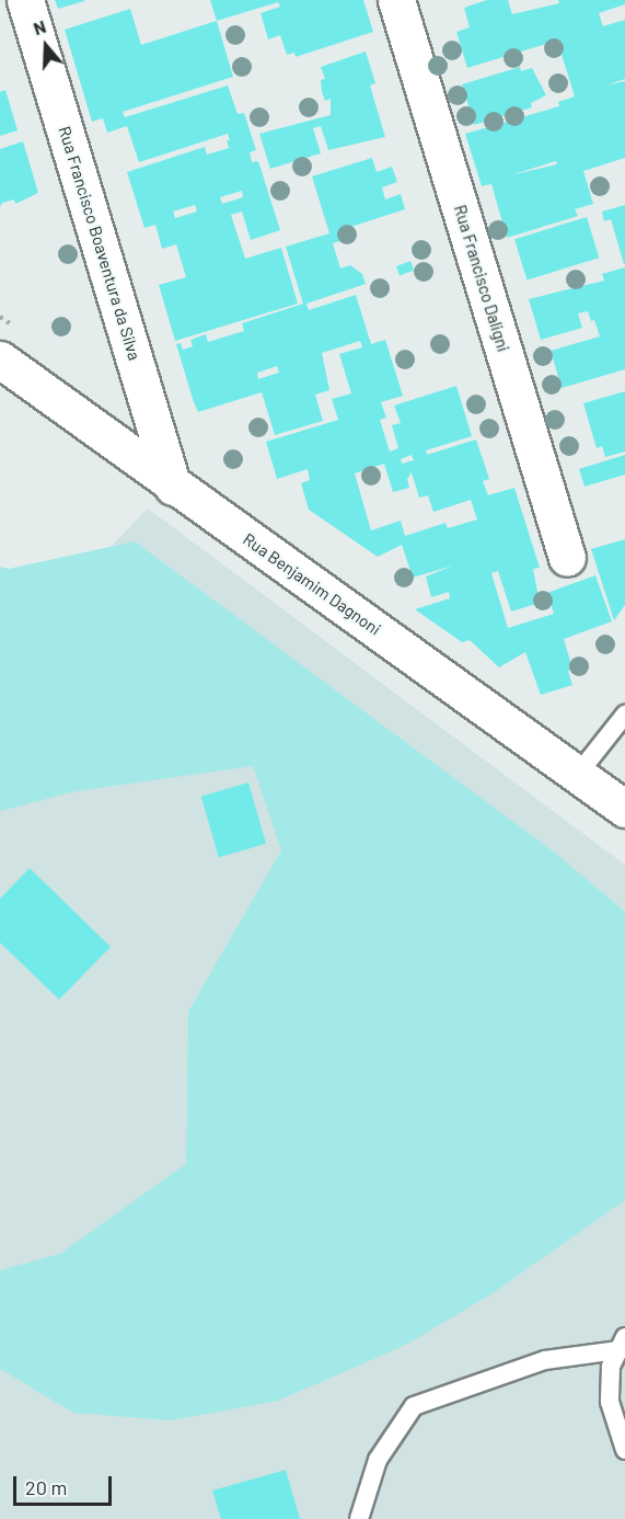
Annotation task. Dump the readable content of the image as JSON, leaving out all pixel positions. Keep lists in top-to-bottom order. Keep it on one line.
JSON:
{"streets":{"street":["Rua Francisco Boaventura da Silva","Rua Francisco Daligni","Rua Benjamim Dagnoni"]},"crossings":[["Rua Francisco Boaventura da Silva","Rua Benjamim Dagnoni"]],"scale_bar":"20 m","north":"top"}
